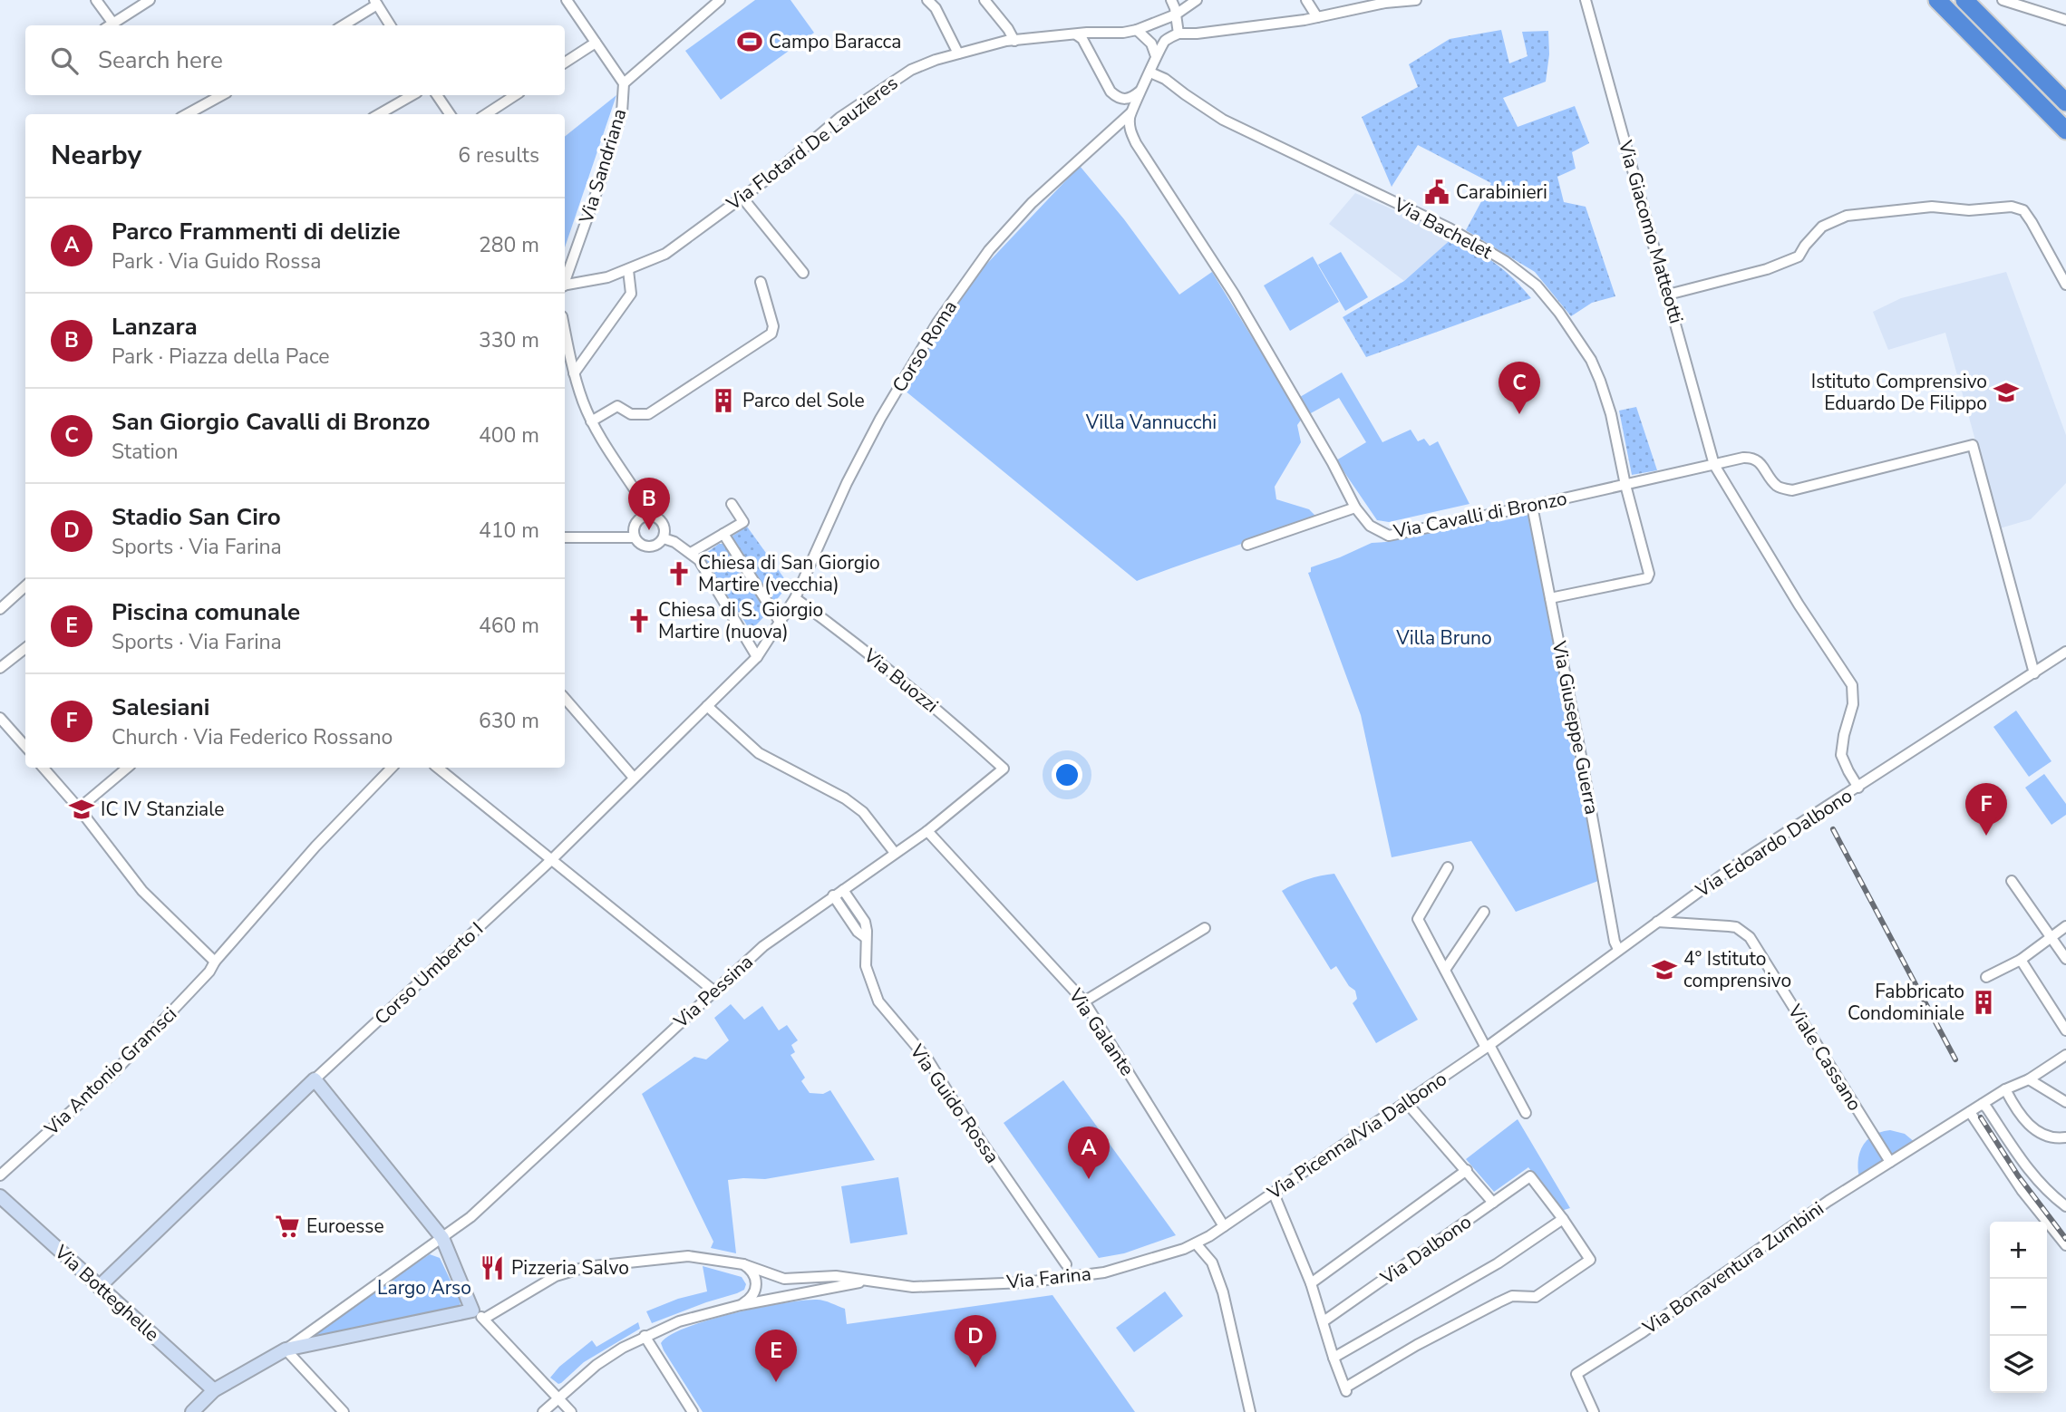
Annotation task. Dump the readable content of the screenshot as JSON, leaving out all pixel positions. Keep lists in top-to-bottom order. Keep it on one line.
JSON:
{"streets":{"main road":["Corso Umberto I","Via Botteghelle"],"street":["Via Flotard De Lauzieres","Via Sandriana","Via Bachelet","Via Giacomo Matteotti","Corso Roma","Via Cavalli di Bronzo","Via Buozzi","Via Giuseppe Guerra","Via Edoardo Dalbono","Via Pessina","Via Galante","Viale Cassano","Via Antonio Gramsci","Via Guido Rossa","Via Picenna/Via Dalbono","Via Dalbono","Via Bonaventura Zumbini","Via Farina"]},"crossings":[["Via Flotard De Lauzieres","Via Bachelet"],["Via Bachelet","Via Cavalli di Bronzo"],["Via Bachelet","Via Giuseppe Guerra"],["Via Giacomo Matteotti","Via Cavalli di Bronzo"],["Via Giacomo Matteotti","Via Edoardo Dalbono"],["Corso Roma","Via Cavalli di Bronzo"],["Corso Roma","Via Buozzi"],["Corso Roma","Corso Umberto I"],["Via Cavalli di Bronzo","Via Giuseppe Guerra"],["Via Cavalli di Bronzo","Via Edoardo Dalbono"],["Via Buozzi","Via Pessina"],["Via Giuseppe Guerra","Via Edoardo Dalbono"],["Via Edoardo Dalbono","Viale Cassano"],["Via Edoardo Dalbono","Via Picenna/Via Dalbono"],["Corso Umberto I","Via Botteghelle"],["Via Pessina","Via Galante"],["Via Pessina","Via Guido Rossa"],["Via Galante","Via Picenna/Via Dalbono"],["Via Galante","Via Farina"],["Viale Cassano","Via Bonaventura Zumbini"],["Via Picenna/Via Dalbono","Via Farina"]],"parks":["Villa Vannucchi","Villa Bruno","Largo Arso"],"places":{"sports":["Campo Baracca"],"public building":["Carabinieri"],"school or university":["Istituto Comprensivo Eduardo De Filippo","IC IV Stanziale","4° Istituto comprensivo"],"building":["Parco del Sole","Fabbricato Condominiale"],"church":["Chiesa di San Giorgio Martire (vecchia)","Chiesa di S. Giorgio Martire (nuova)"],"supermarket":["Euroesse"],"restaurant":["Pizzeria Salvo"]},"page":{"search":"Search here","heading":["Nearby","6 results"],"list":[{"mark":"A","name":"Parco Frammenti di delizie","note":"Park · Via Guido Rossa","value":"280 m"},{"mark":"B","name":"Lanzara","note":"Park · Piazza della Pace","value":"330 m"},{"mark":"C","name":"San Giorgio Cavalli di Bronzo","note":"Station","value":"400 m"},{"mark":"D","name":"Stadio San Ciro","note":"Sports · Via Farina","value":"410 m"},{"mark":"E","name":"Piscina comunale","note":"Sports · Via Farina","value":"460 m"},{"mark":"F","name":"Salesiani","note":"Church · Via Federico Rossano","value":"630 m"}],"pins":["C","B","F","A","D","E"],"map_buttons":["+","−"]}}
